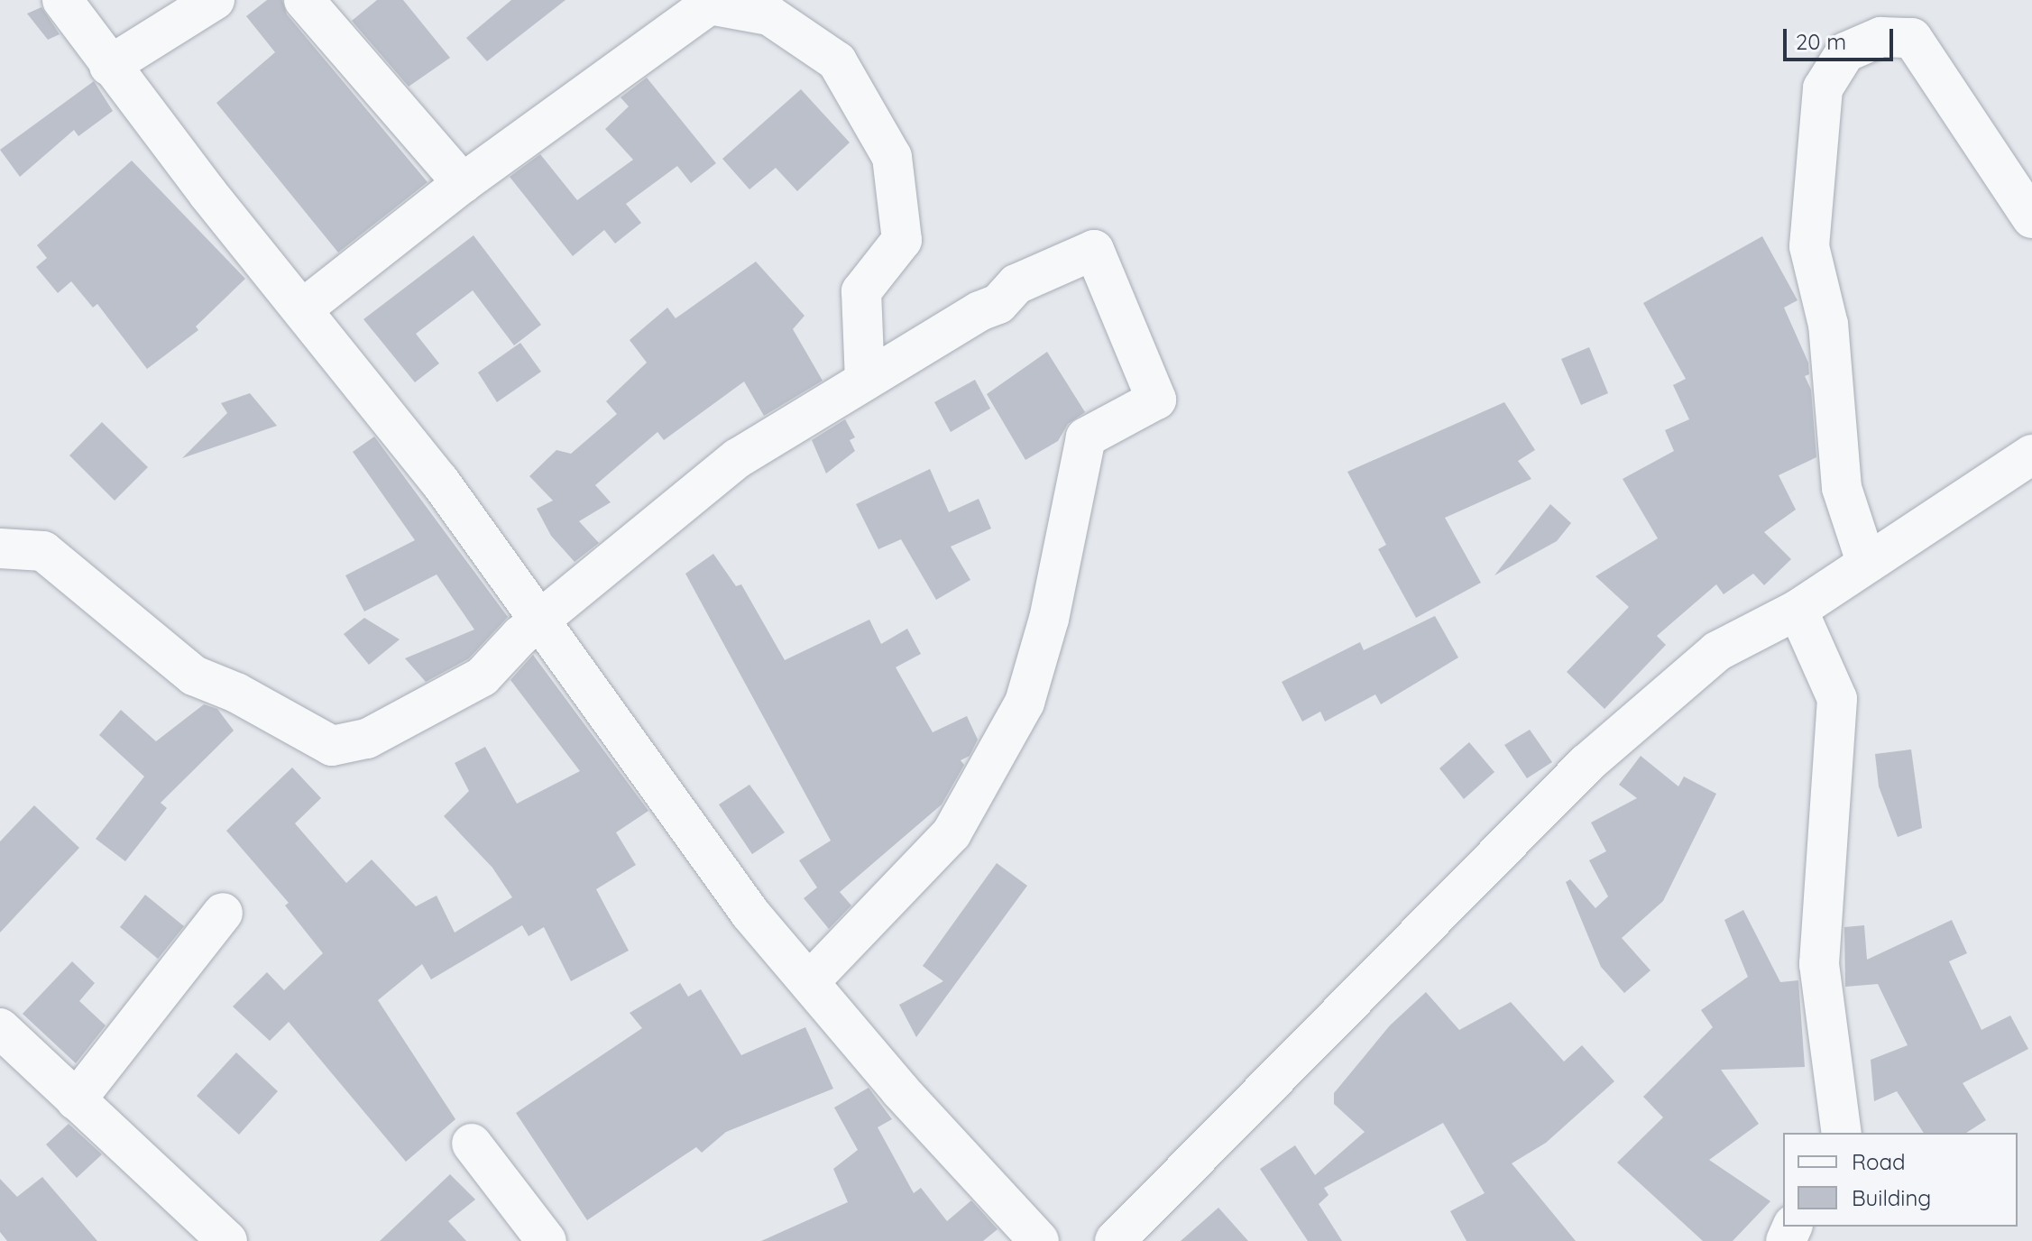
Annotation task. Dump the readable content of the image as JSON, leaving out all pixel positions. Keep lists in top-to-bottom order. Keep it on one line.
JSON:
{"legend":["Road","Building"],"scale_bar":"20 m"}
